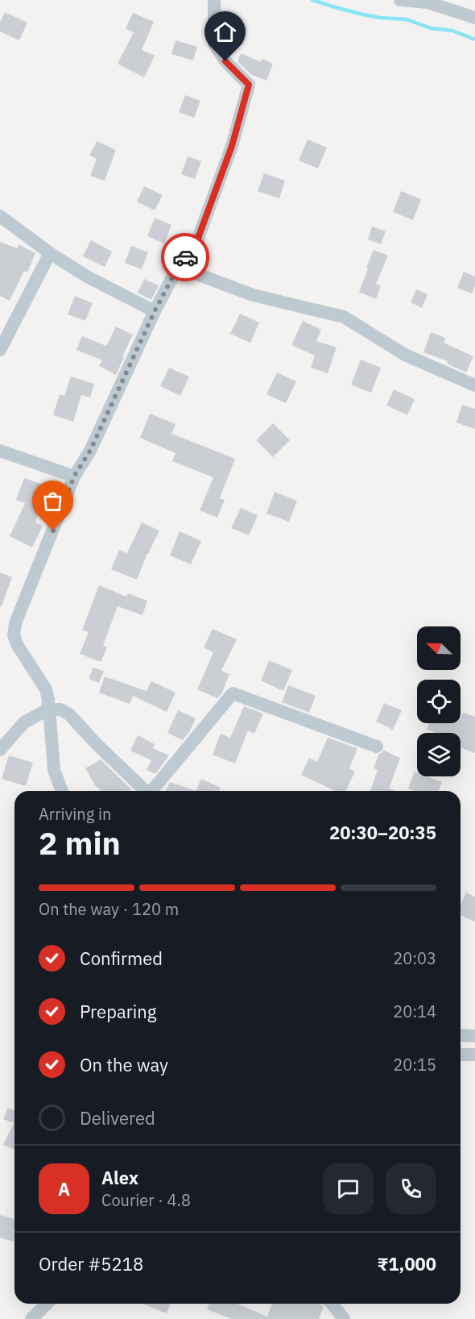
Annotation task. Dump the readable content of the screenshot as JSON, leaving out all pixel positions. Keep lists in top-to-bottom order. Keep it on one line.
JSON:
{"north":"top left","page":{"heading":["2 min","Arriving in","20:30–20:35"],"panel":["Alex","Courier · 4.8","Order #5218","₹1,000"],"bar":"On the way · 120 m","list":[["Confirmed","20:03"],["Preparing","20:14"],["On the way","20:15"],"Delivered"],"round":"A"}}
